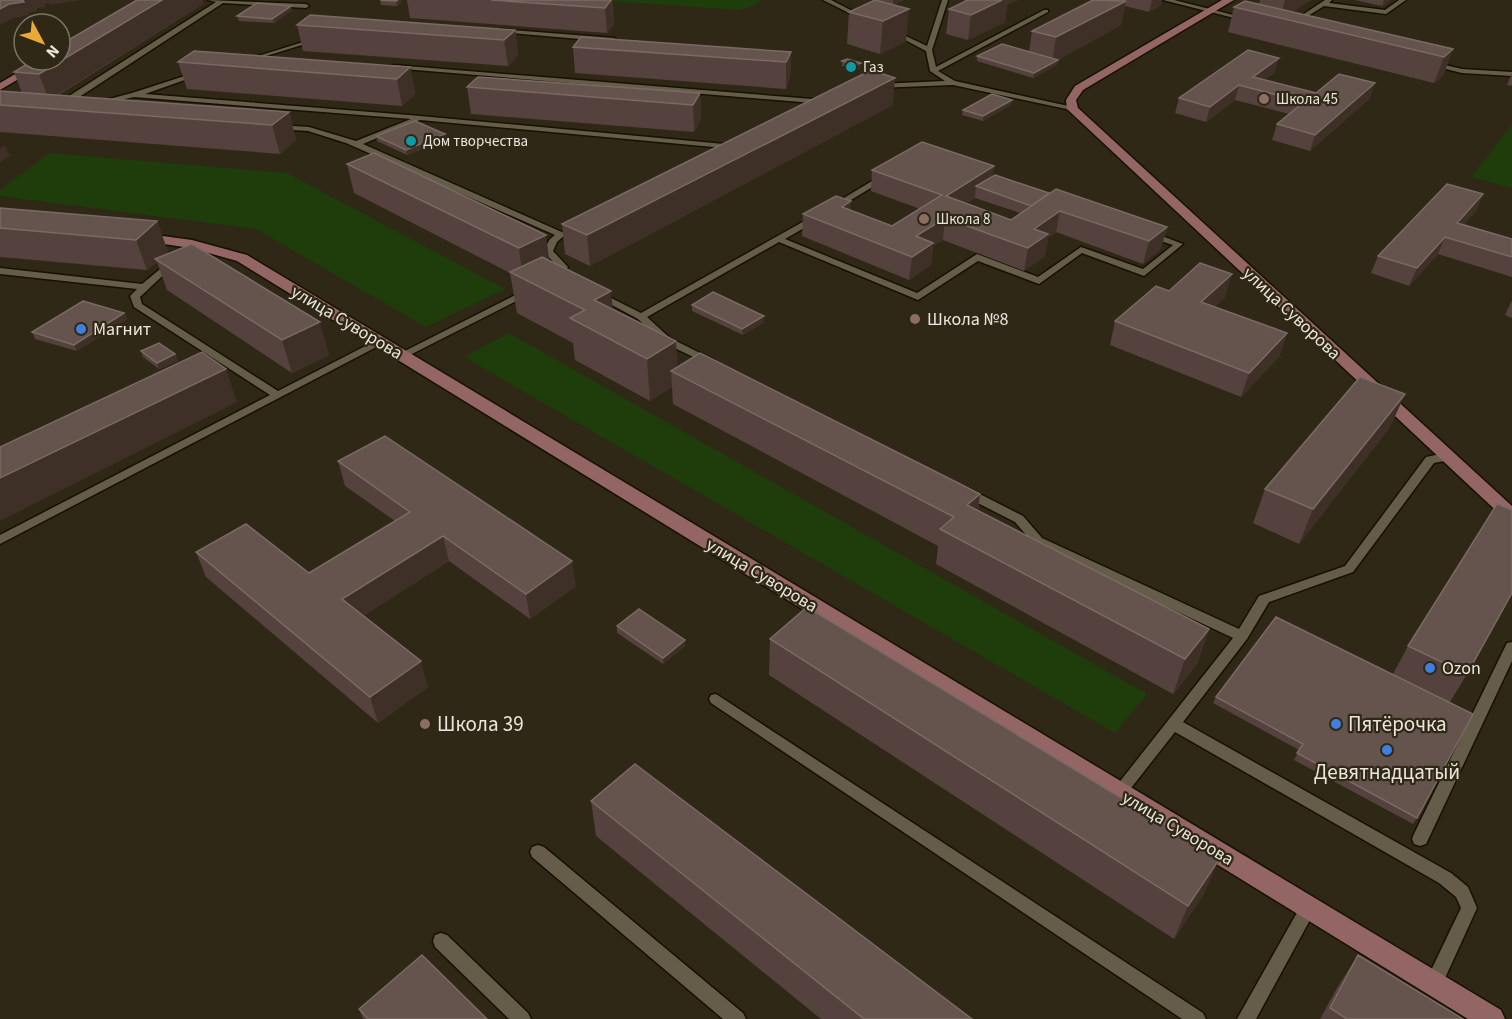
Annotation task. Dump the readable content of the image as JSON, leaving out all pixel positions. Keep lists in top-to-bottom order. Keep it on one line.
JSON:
{"streets":{"street":["улица Суворова"]},"places":["Газ","Школа 45","Дом творчества","Школа 8","Школа №8","Магнит","Ozon","Школа 39","Пятёрочка","Девятнадцатый"],"north":"bottom right"}
